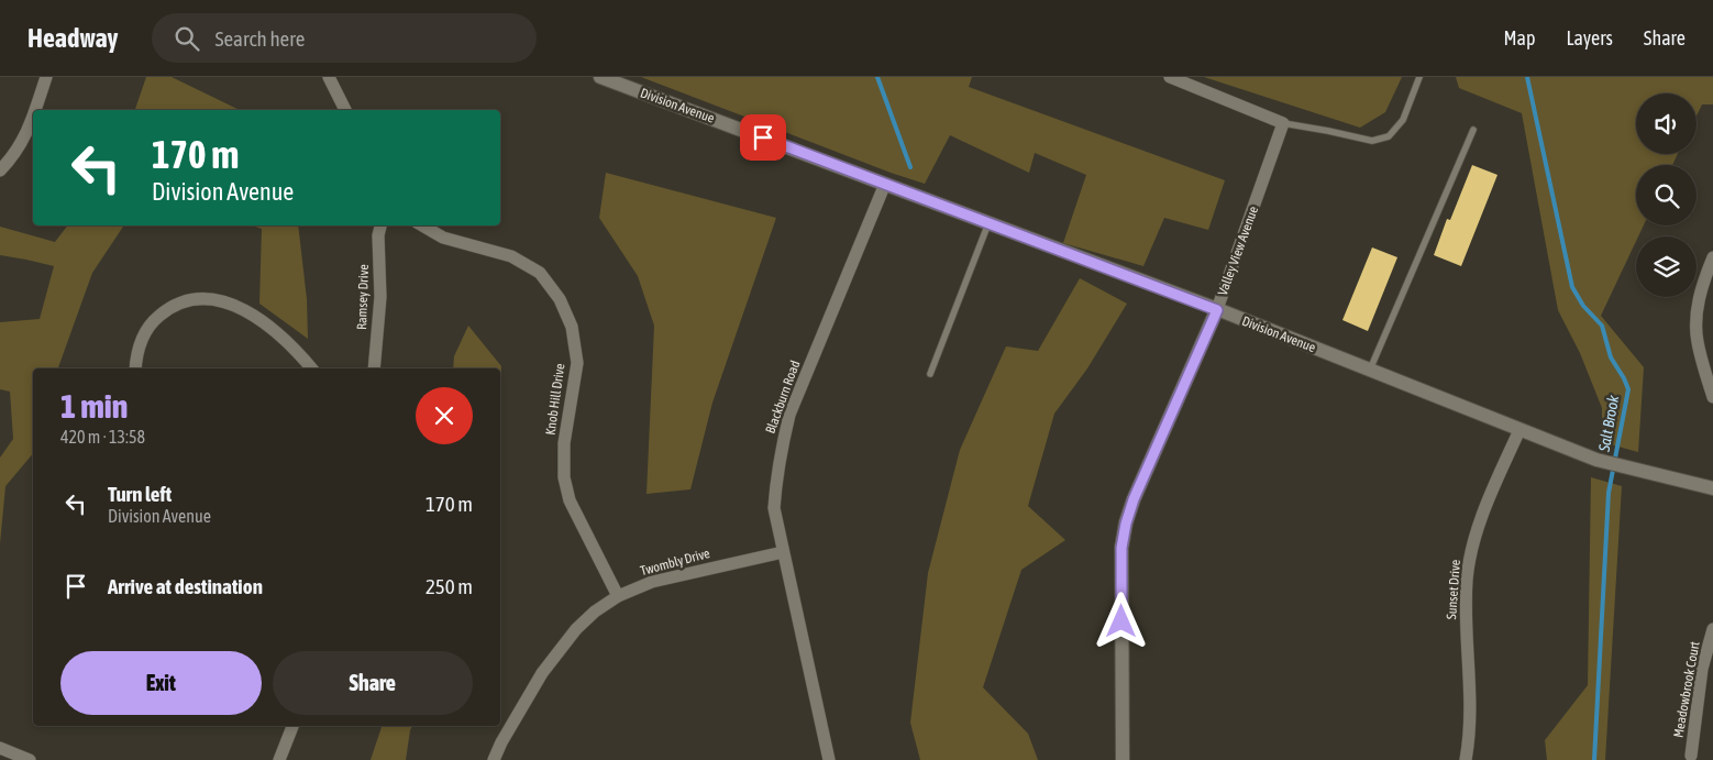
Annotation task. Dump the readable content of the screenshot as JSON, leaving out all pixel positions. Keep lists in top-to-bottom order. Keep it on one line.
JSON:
{"streets":{"street":["Division Avenue","Valley View Avenue","Ramsey Drive","Blackburn Road","Knob Hill Drive","Twombly Drive","Sunset Drive","Meadowbrook Court"]},"crossings":[["Division Avenue","Valley View Avenue"],["Division Avenue","Blackburn Road"],["Division Avenue","Sunset Drive"],["Blackburn Road","Twombly Drive"],["Knob Hill Drive","Twombly Drive"]],"water":["Salt Brook"],"page":{"header":"Headway","search":"Search here","nav":["Map","Layers","Share"],"turn":["170 m","Division Avenue"],"heading":["1 min","420 m · 13:58"],"list":[{"name":"Turn left","note":"Division Avenue","value":"170 m"},{"name":"Arrive at destination","value":"250 m"}],"buttons":["Exit","Share"]}}
